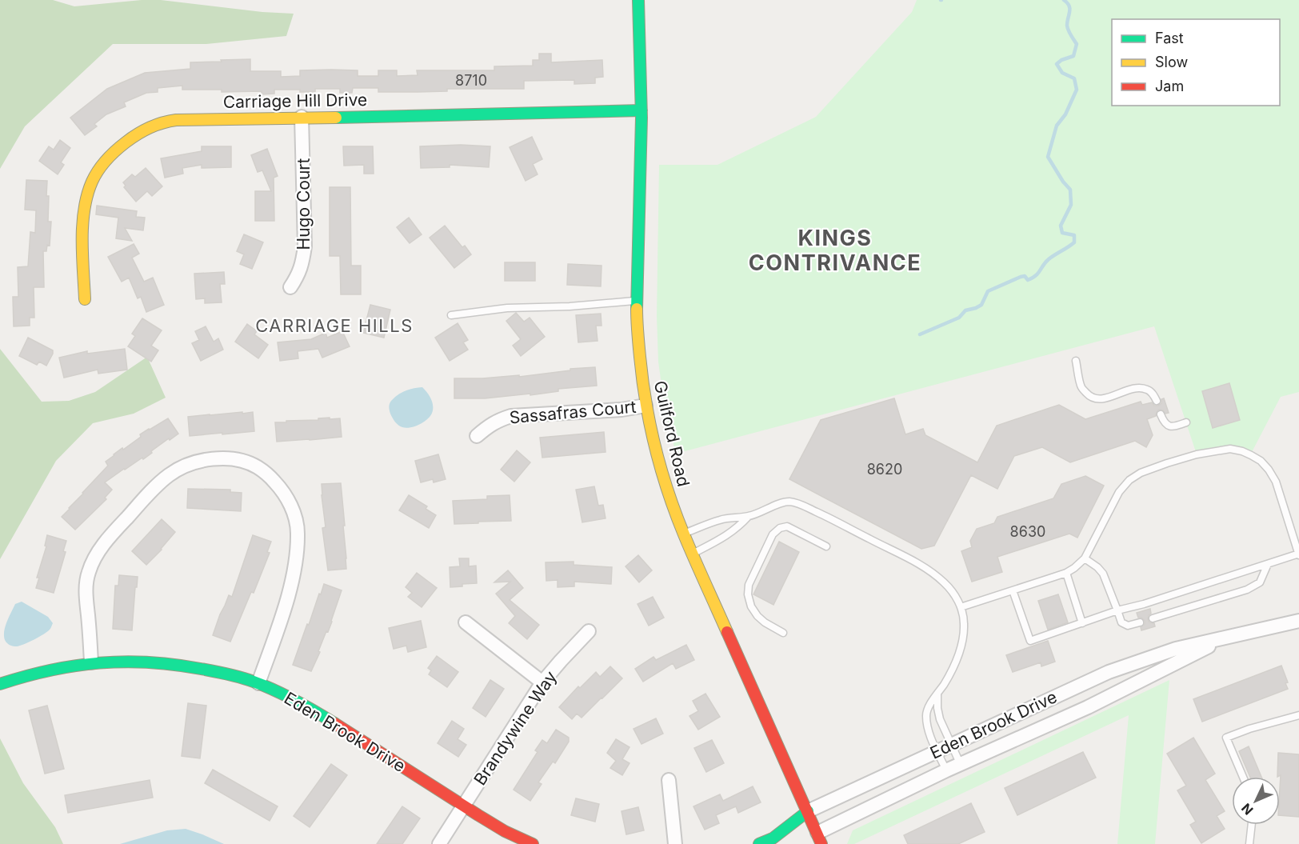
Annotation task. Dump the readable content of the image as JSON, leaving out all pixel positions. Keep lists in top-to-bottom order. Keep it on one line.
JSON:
{"streets":{"street":["Carriage Hill Drive","Hugo Court","Sassafras Court","Guilford Road","Eden Brook Drive","Brandywine Way"]},"crossings":[["Carriage Hill Drive","Hugo Court"],["Carriage Hill Drive","Guilford Road"],["Sassafras Court","Guilford Road"],["Guilford Road","Eden Brook Drive"],["Eden Brook Drive","Brandywine Way"]],"districts":["KINGS CONTRIVANCE","CARRIAGE HILLS"],"house_numbers":["8710","8620","8630"],"legend":["Fast","Slow","Jam"],"north":"bottom left"}
